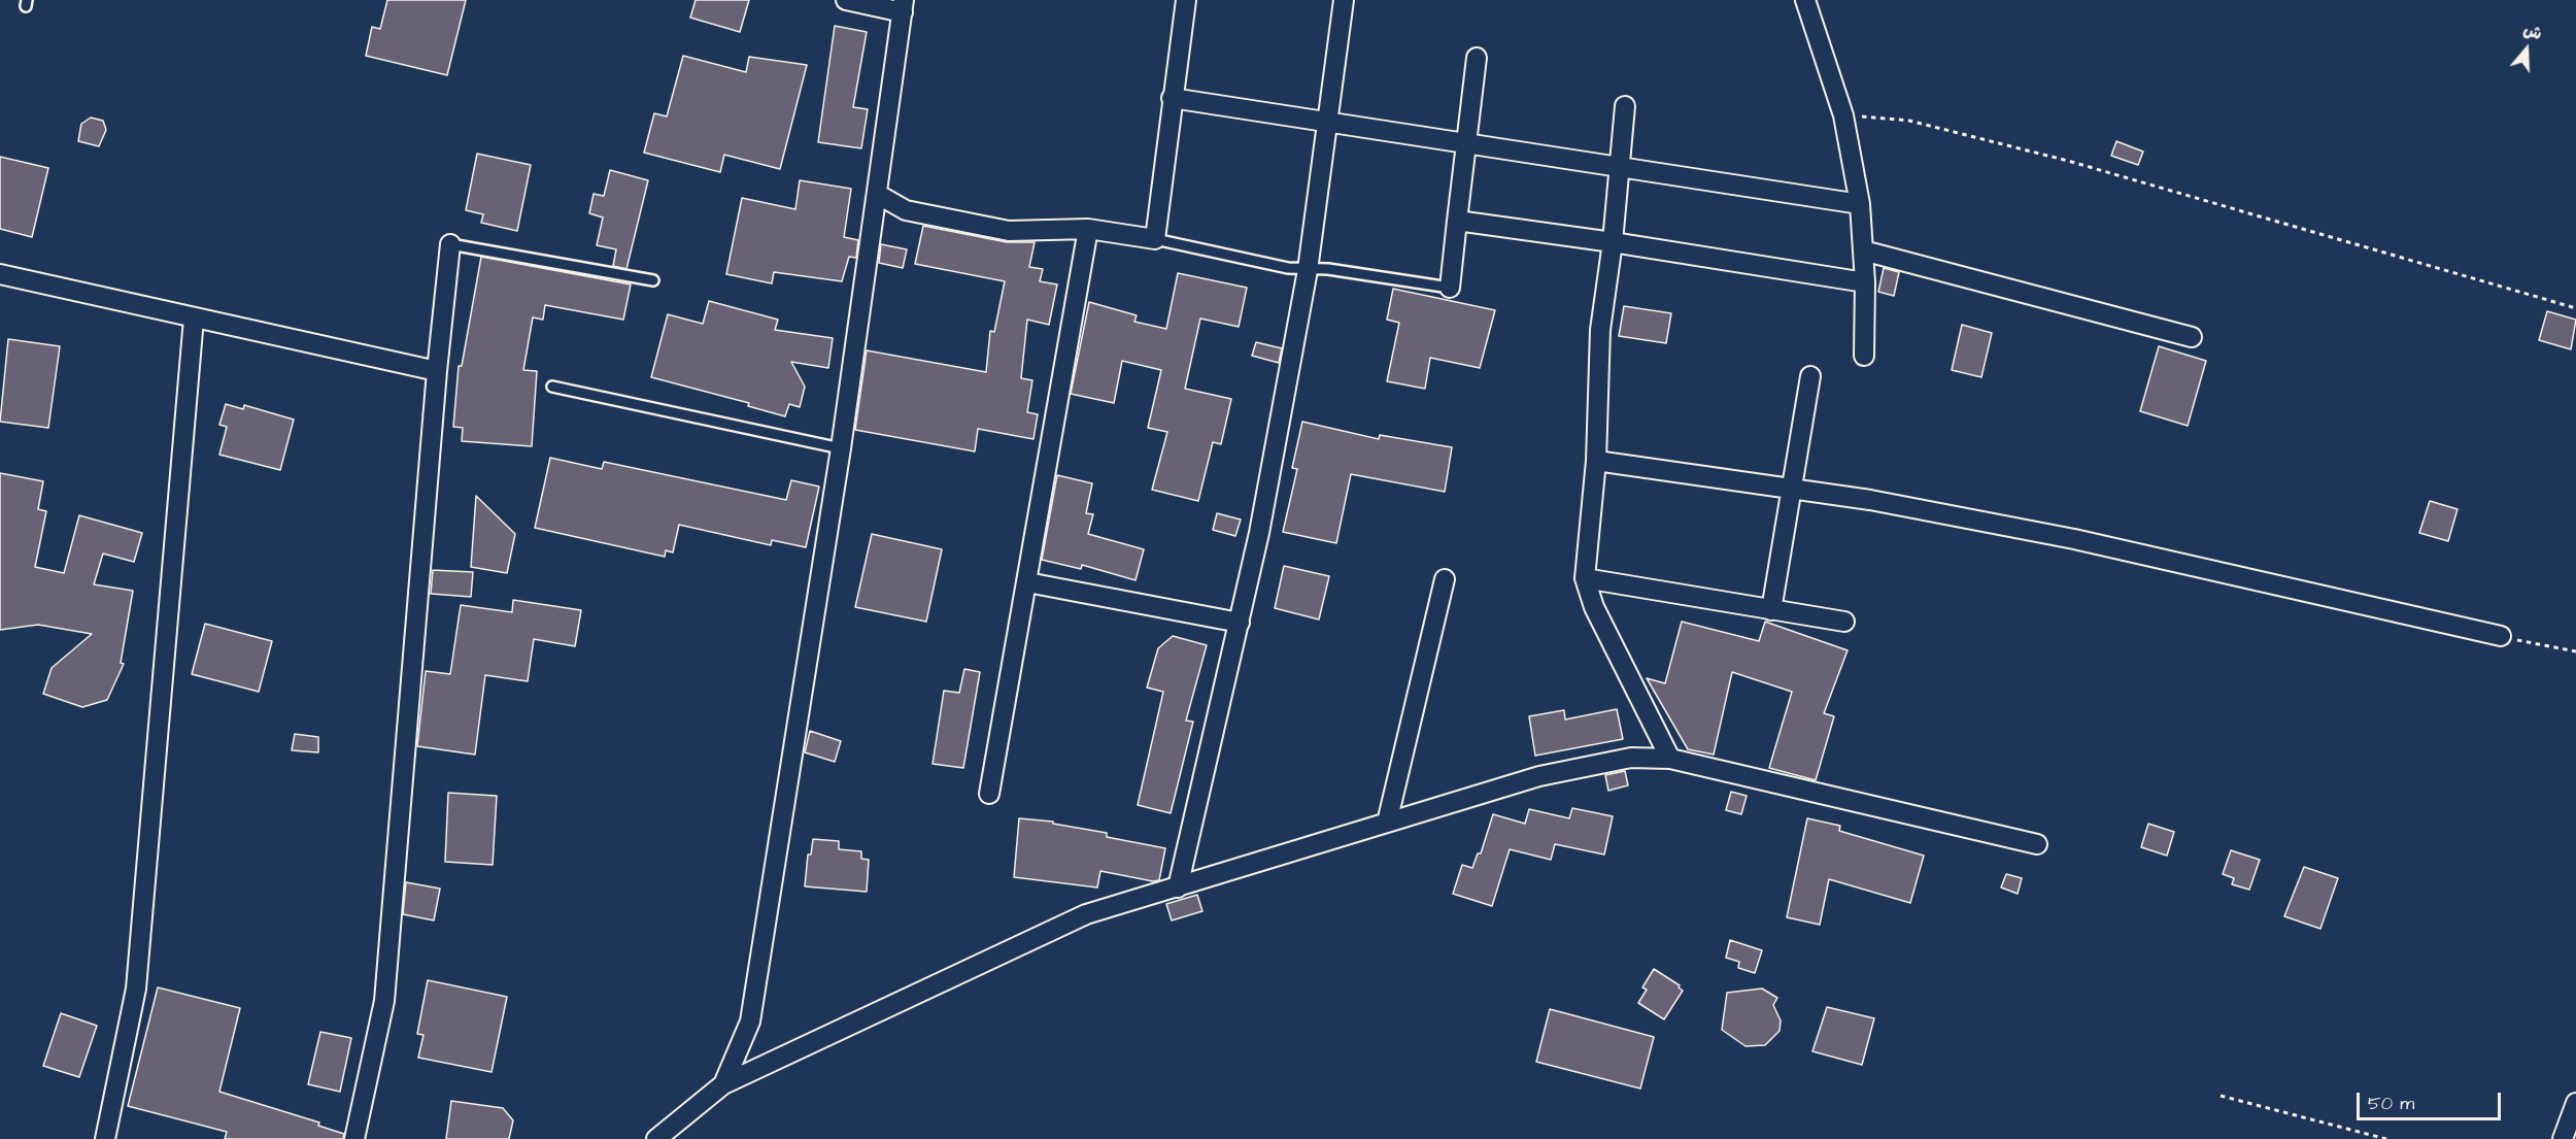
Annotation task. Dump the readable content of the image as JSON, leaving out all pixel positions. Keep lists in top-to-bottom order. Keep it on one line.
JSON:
{"scale_bar":"50 m","north":"top"}
